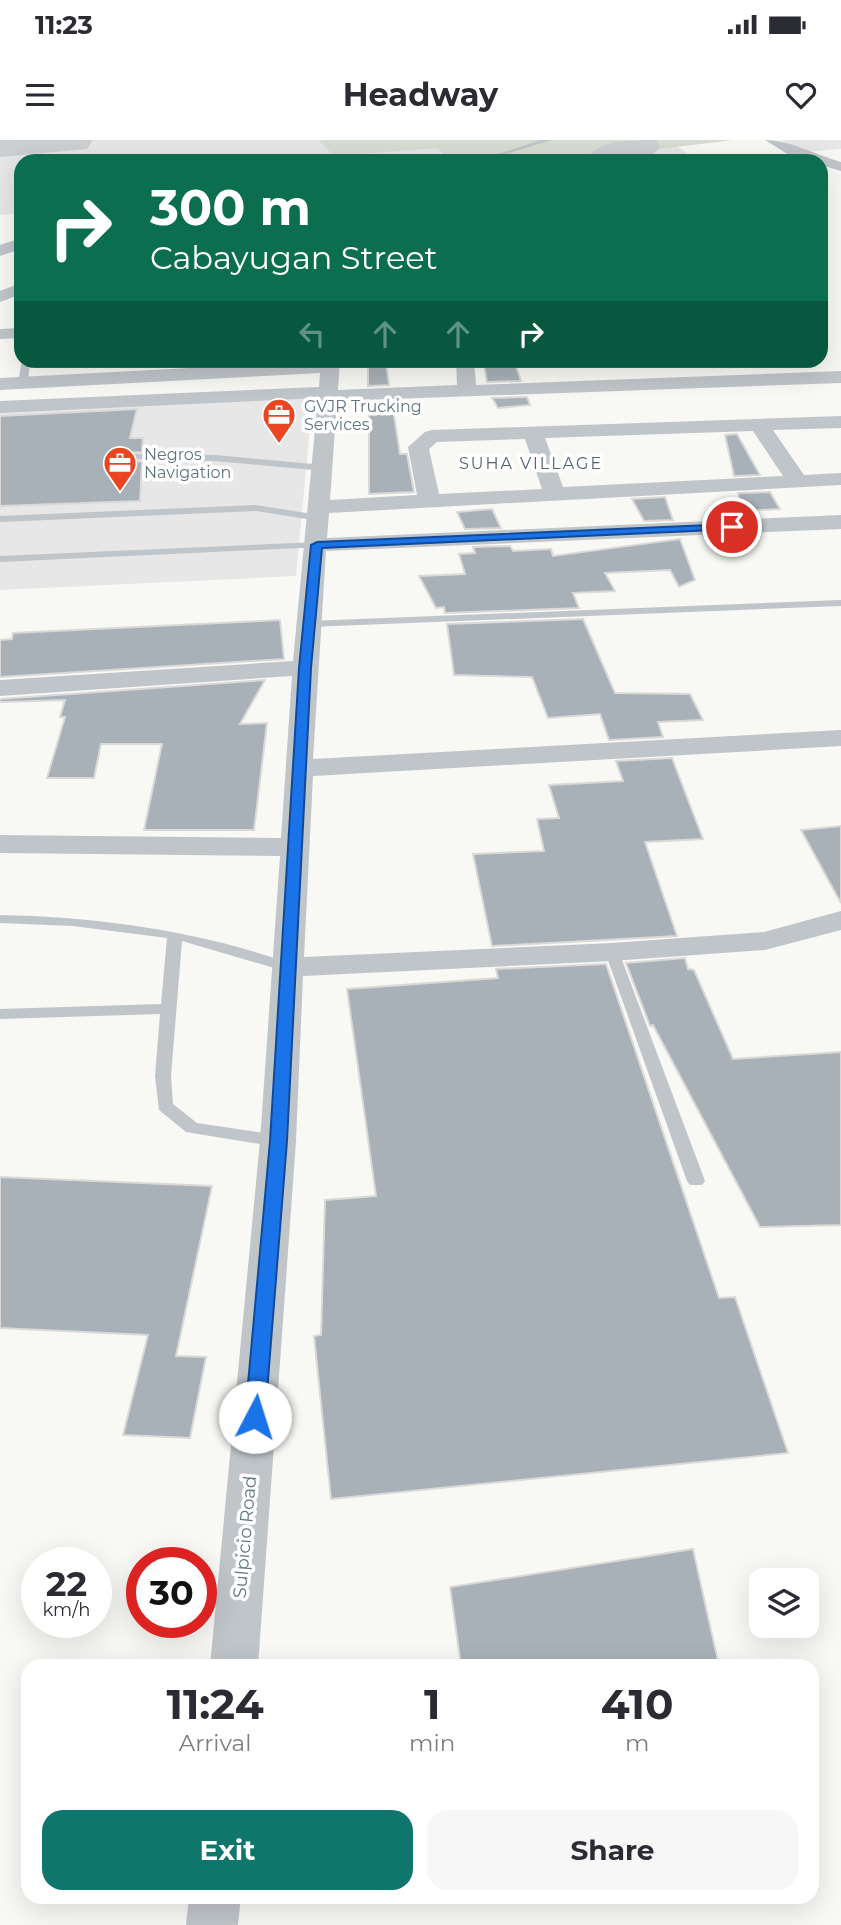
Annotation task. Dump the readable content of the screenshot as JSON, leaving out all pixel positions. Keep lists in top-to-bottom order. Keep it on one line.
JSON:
{"streets":{"street":["Sulpicio Road"]},"districts":["SUHA VILLAGE"],"places":{"office":["GVJR Trucking Services","Negros Navigation"]},"page":{"status":"11:23","header":"Headway","turn":["300 m","Cabayugan Street"],"speed":"22 km/h","limit":"30","eta":["11:24","Arrival","1","min","410","m"],"buttons":["Exit","Share"]}}
